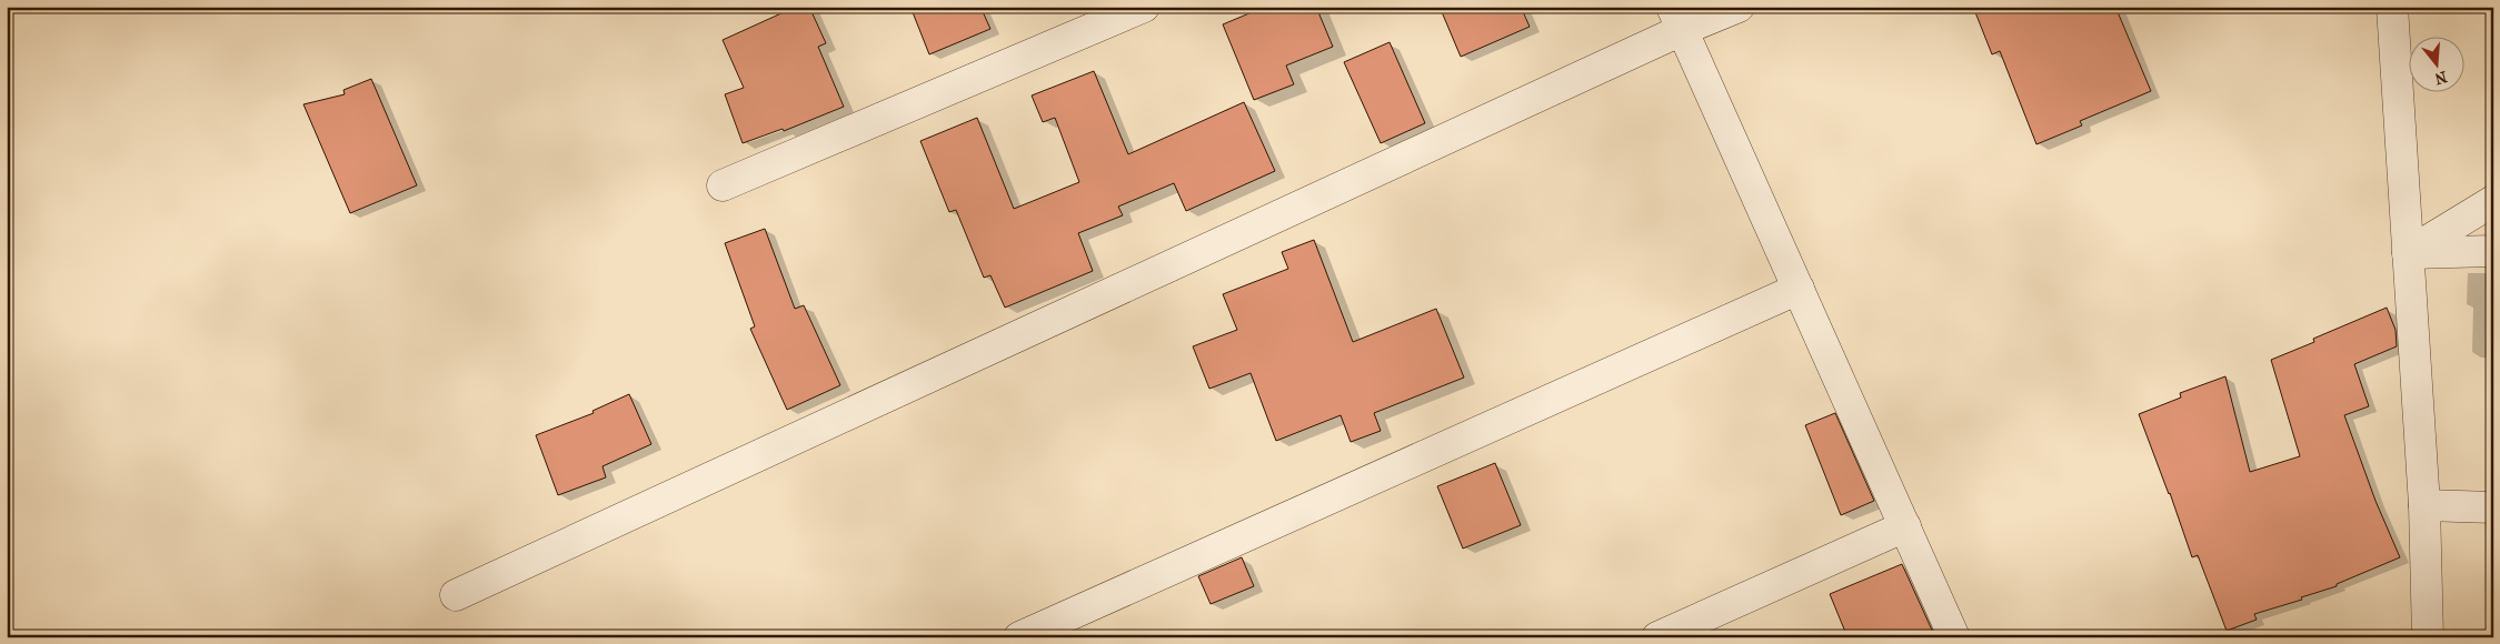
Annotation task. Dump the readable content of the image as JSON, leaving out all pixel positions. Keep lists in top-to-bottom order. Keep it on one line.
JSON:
{"north":"bottom"}
